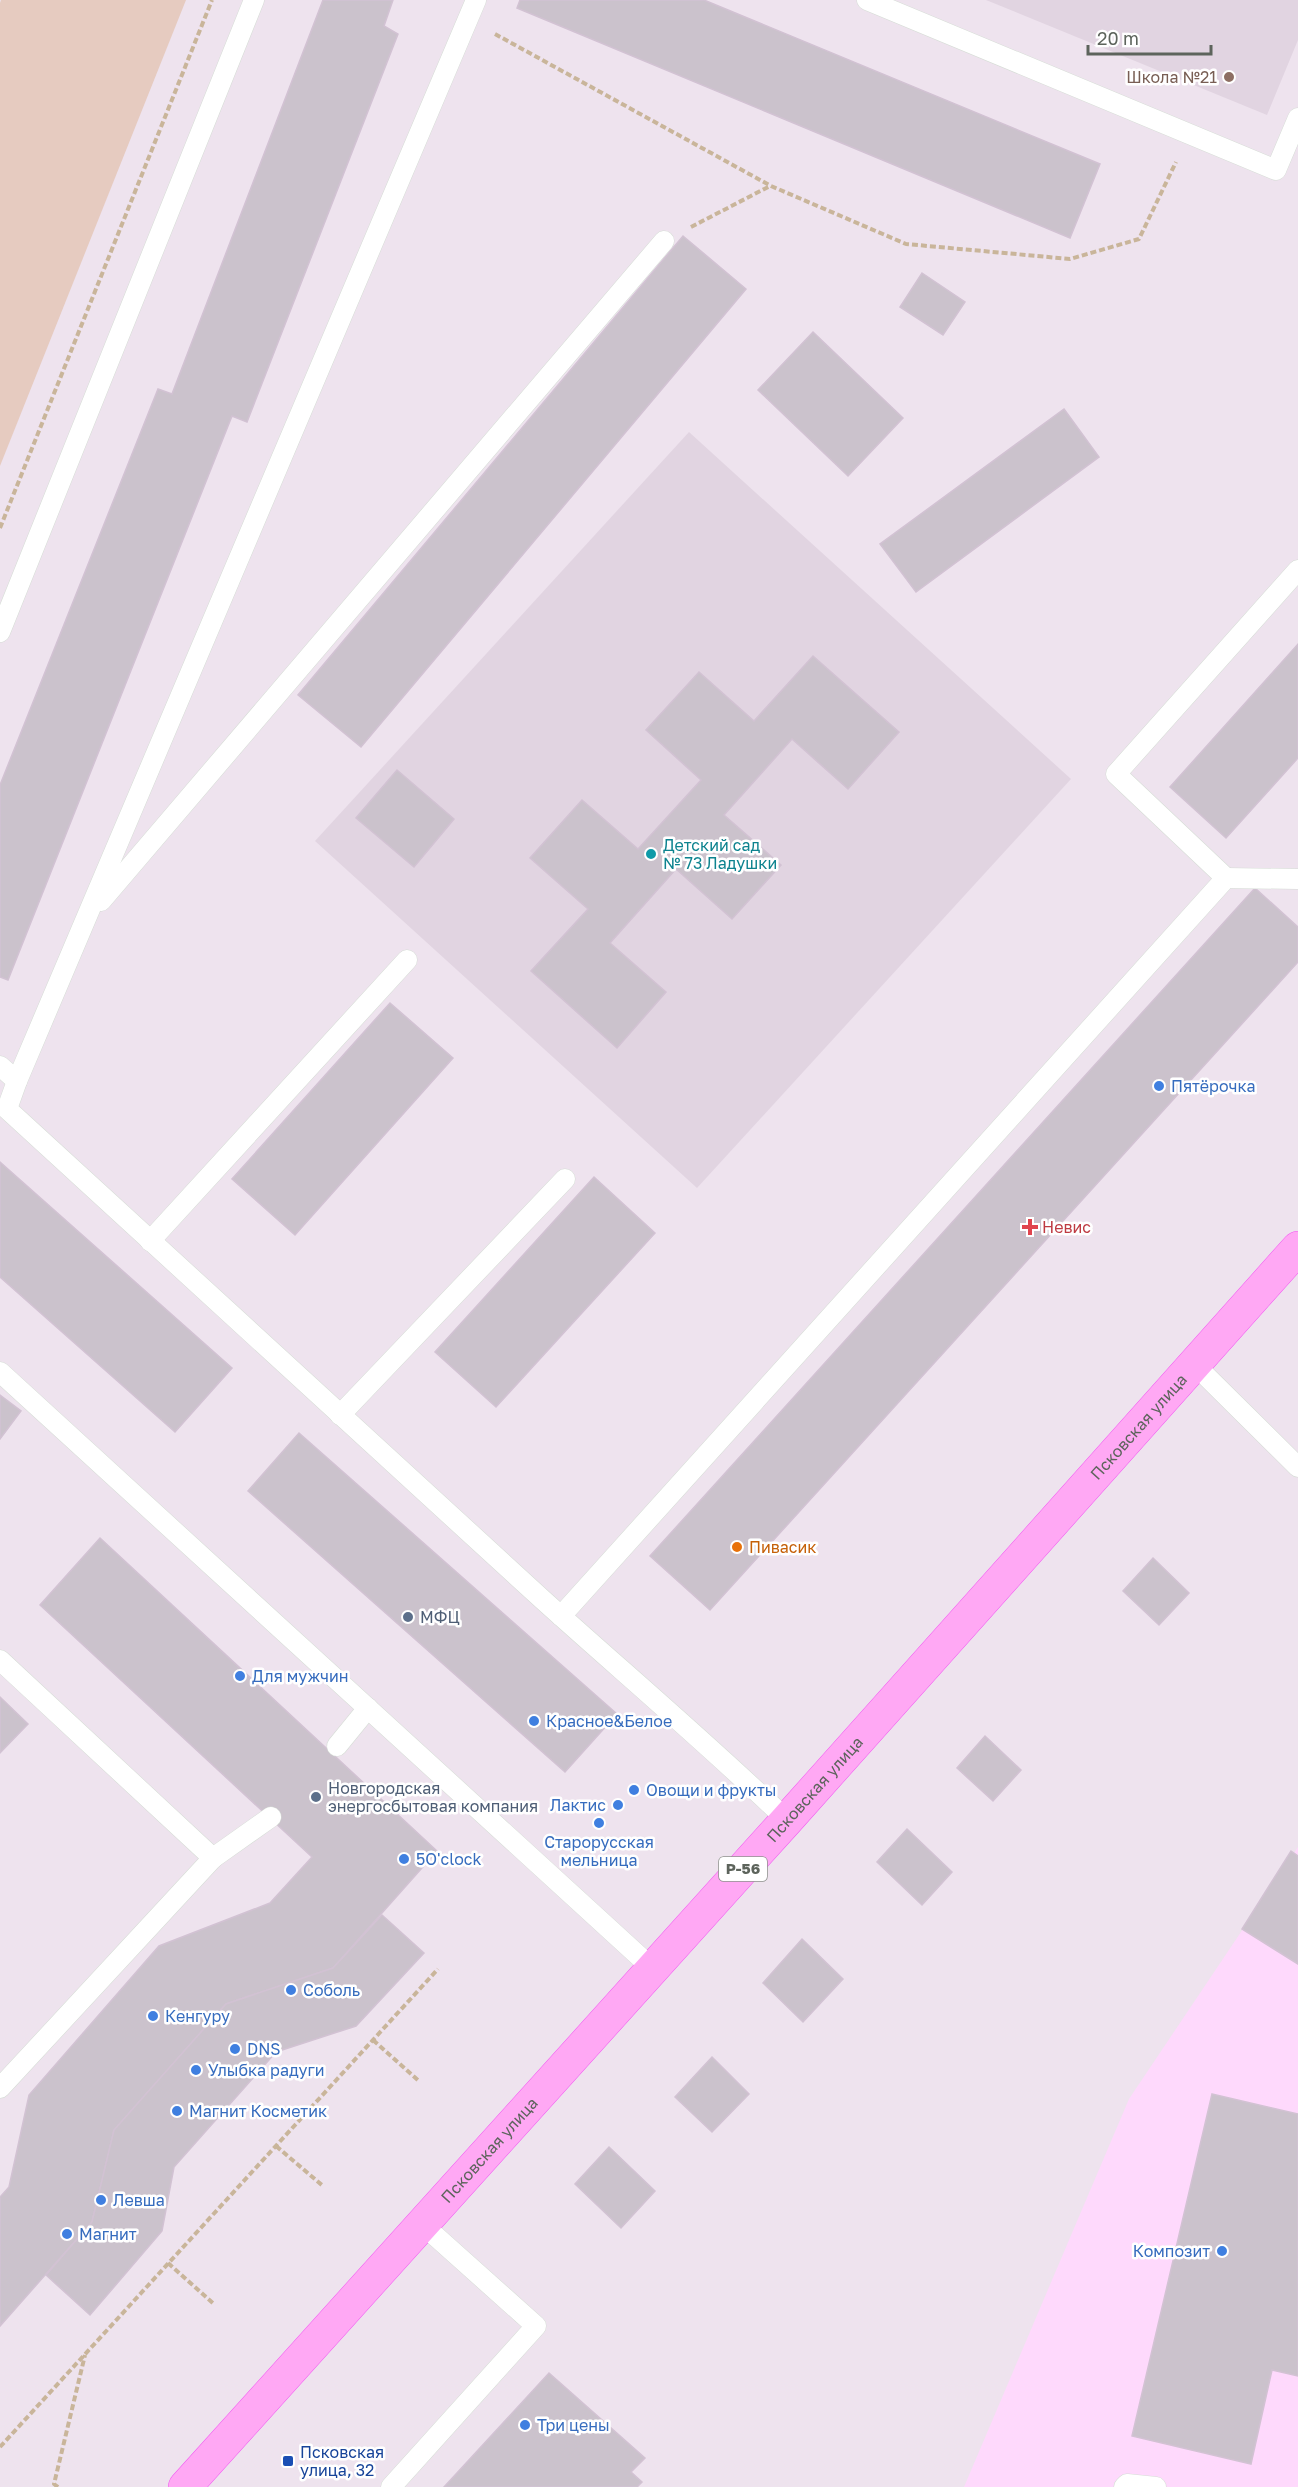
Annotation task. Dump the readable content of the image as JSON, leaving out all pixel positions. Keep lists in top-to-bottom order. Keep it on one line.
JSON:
{"streets":{"main road":["Псковская улица","Р-56"]},"places":{"other":["Школа №21","Детский сад № 73 Ладушки","Пятёрочка","Пивасик","МФЦ","Для мужчин","Красное&Белое","Овощи и фрукты","Новгородская энергосбытовая компания","Лактис","Старорусская мельница","5O'clock","Соболь","Кенгуру","DNS","Улыбка радуги","Магнит Косметик","Левша","Магнит","Композит","Три цены"],"health":["Невис"],"transit":["Псковская улица, 32"]},"scale_bar":"20 m"}
